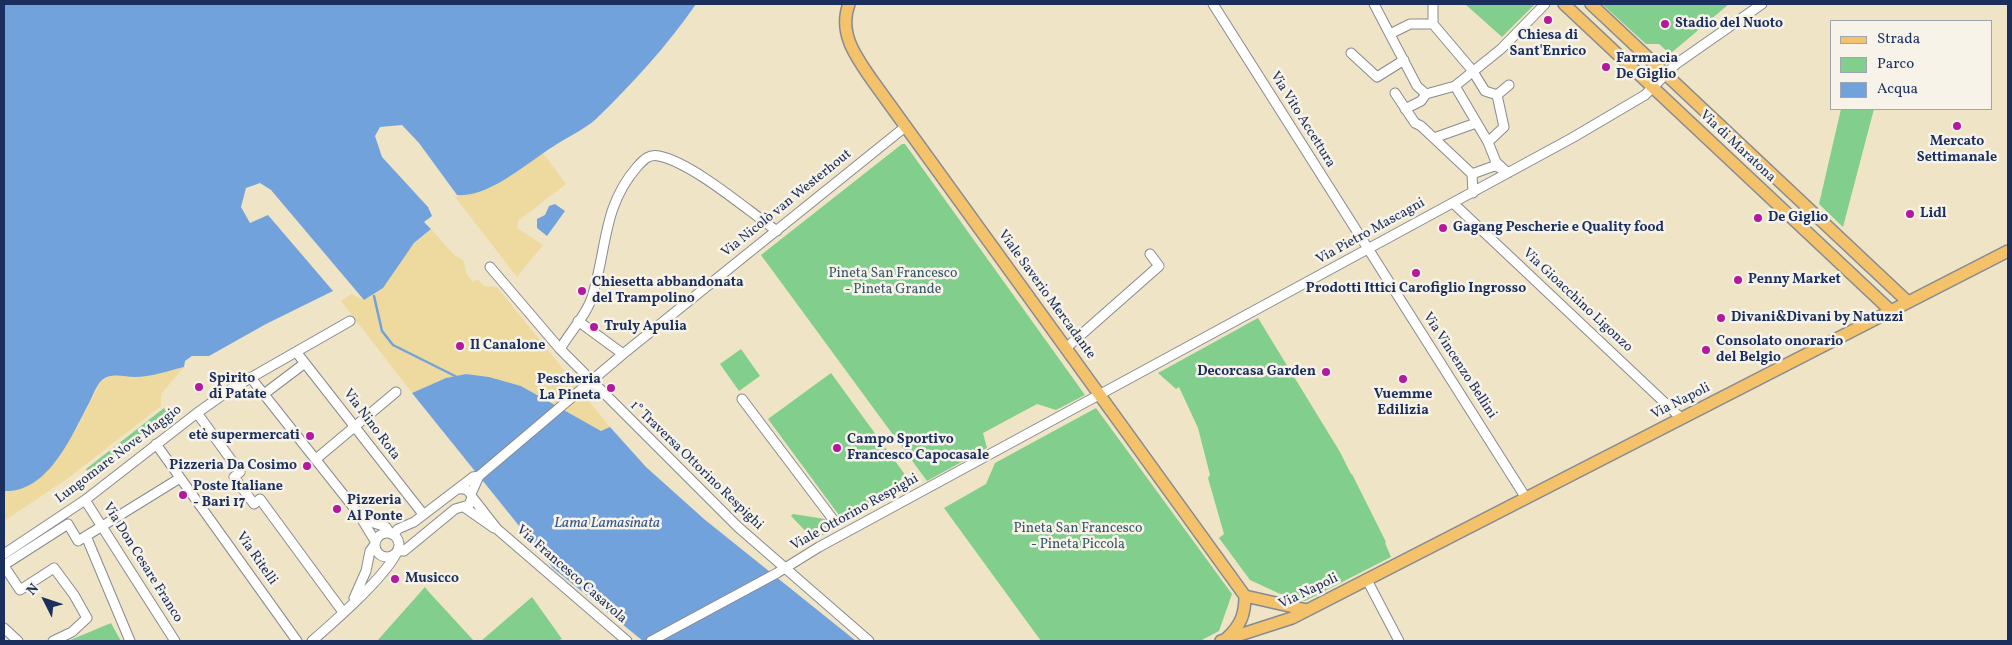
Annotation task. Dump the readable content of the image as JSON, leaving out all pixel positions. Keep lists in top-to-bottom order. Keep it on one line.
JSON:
{"streets":{"main road":["Via di Maratona","Viale Saverio Mercadante","Via Napoli"],"street":["Via Vito Accettura","Via Nicolò van Westerhout","Via Pietro Mascagni","Via Gioacchino Ligonzo","Via Vincenzo Bellini","Via Nino Rota","Lungomare Nove Maggio","1° Traversa Ottorino Respighi","Viale Ottorino Respighi","Via Ritelli","Via Don Cesare Franco","Via Francesco Casavola"]},"crossings":[["Via Vito Accettura","Via Pietro Mascagni"],["Via Vito Accettura","Via Vincenzo Bellini"],["Via di Maratona","Via Pietro Mascagni"],["Via di Maratona","Via Napoli"],["Via Nicolò van Westerhout","Viale Saverio Mercadante"],["Via Nicolò van Westerhout","Via Nino Rota"],["Via Nicolò van Westerhout","1° Traversa Ottorino Respighi"],["Via Nicolò van Westerhout","Via Francesco Casavola"],["Via Pietro Mascagni","Viale Saverio Mercadante"],["Via Pietro Mascagni","Via Gioacchino Ligonzo"],["Via Pietro Mascagni","Via Vincenzo Bellini"],["Via Pietro Mascagni","Viale Ottorino Respighi"],["Viale Saverio Mercadante","Viale Ottorino Respighi"],["Via Gioacchino Ligonzo","Via Napoli"],["Via Vincenzo Bellini","Via Napoli"],["Via Nino Rota","Lungomare Nove Maggio"],["Lungomare Nove Maggio","Via Ritelli"],["Lungomare Nove Maggio","Via Don Cesare Franco"],["1° Traversa Ottorino Respighi","Viale Ottorino Respighi"]],"water":["Lama Lamasinata"],"parks":["Pineta San Francesco - Pineta Grande","Pineta San Francesco - Pineta Piccola"],"places":["Chiesa di Sant'Enrico","Stadio del Nuoto","Farmacia De Giglio","Mercato Settimanale","Lidl","De Giglio","Gagang Pescherie e Quality food","Prodotti Ittici Carofiglio Ingrosso","Penny Market","Chiesetta abbandonata del Trampolino","Divani&Divani by Natuzzi","Truly Apulia","Il Canalone","Consolato onorario del Belgio","Decorcasa Garden","Vuemme Edilizia","Spirito di Patate","Pescheria La Pineta","etè supermercati","Campo Sportivo Francesco Capocasale","Pizzeria Da Cosimo","Poste Italiane - Bari 17","Pizzeria Al Ponte","Musicco"],"legend":["Strada","Parco","Acqua"],"north":"top left"}
